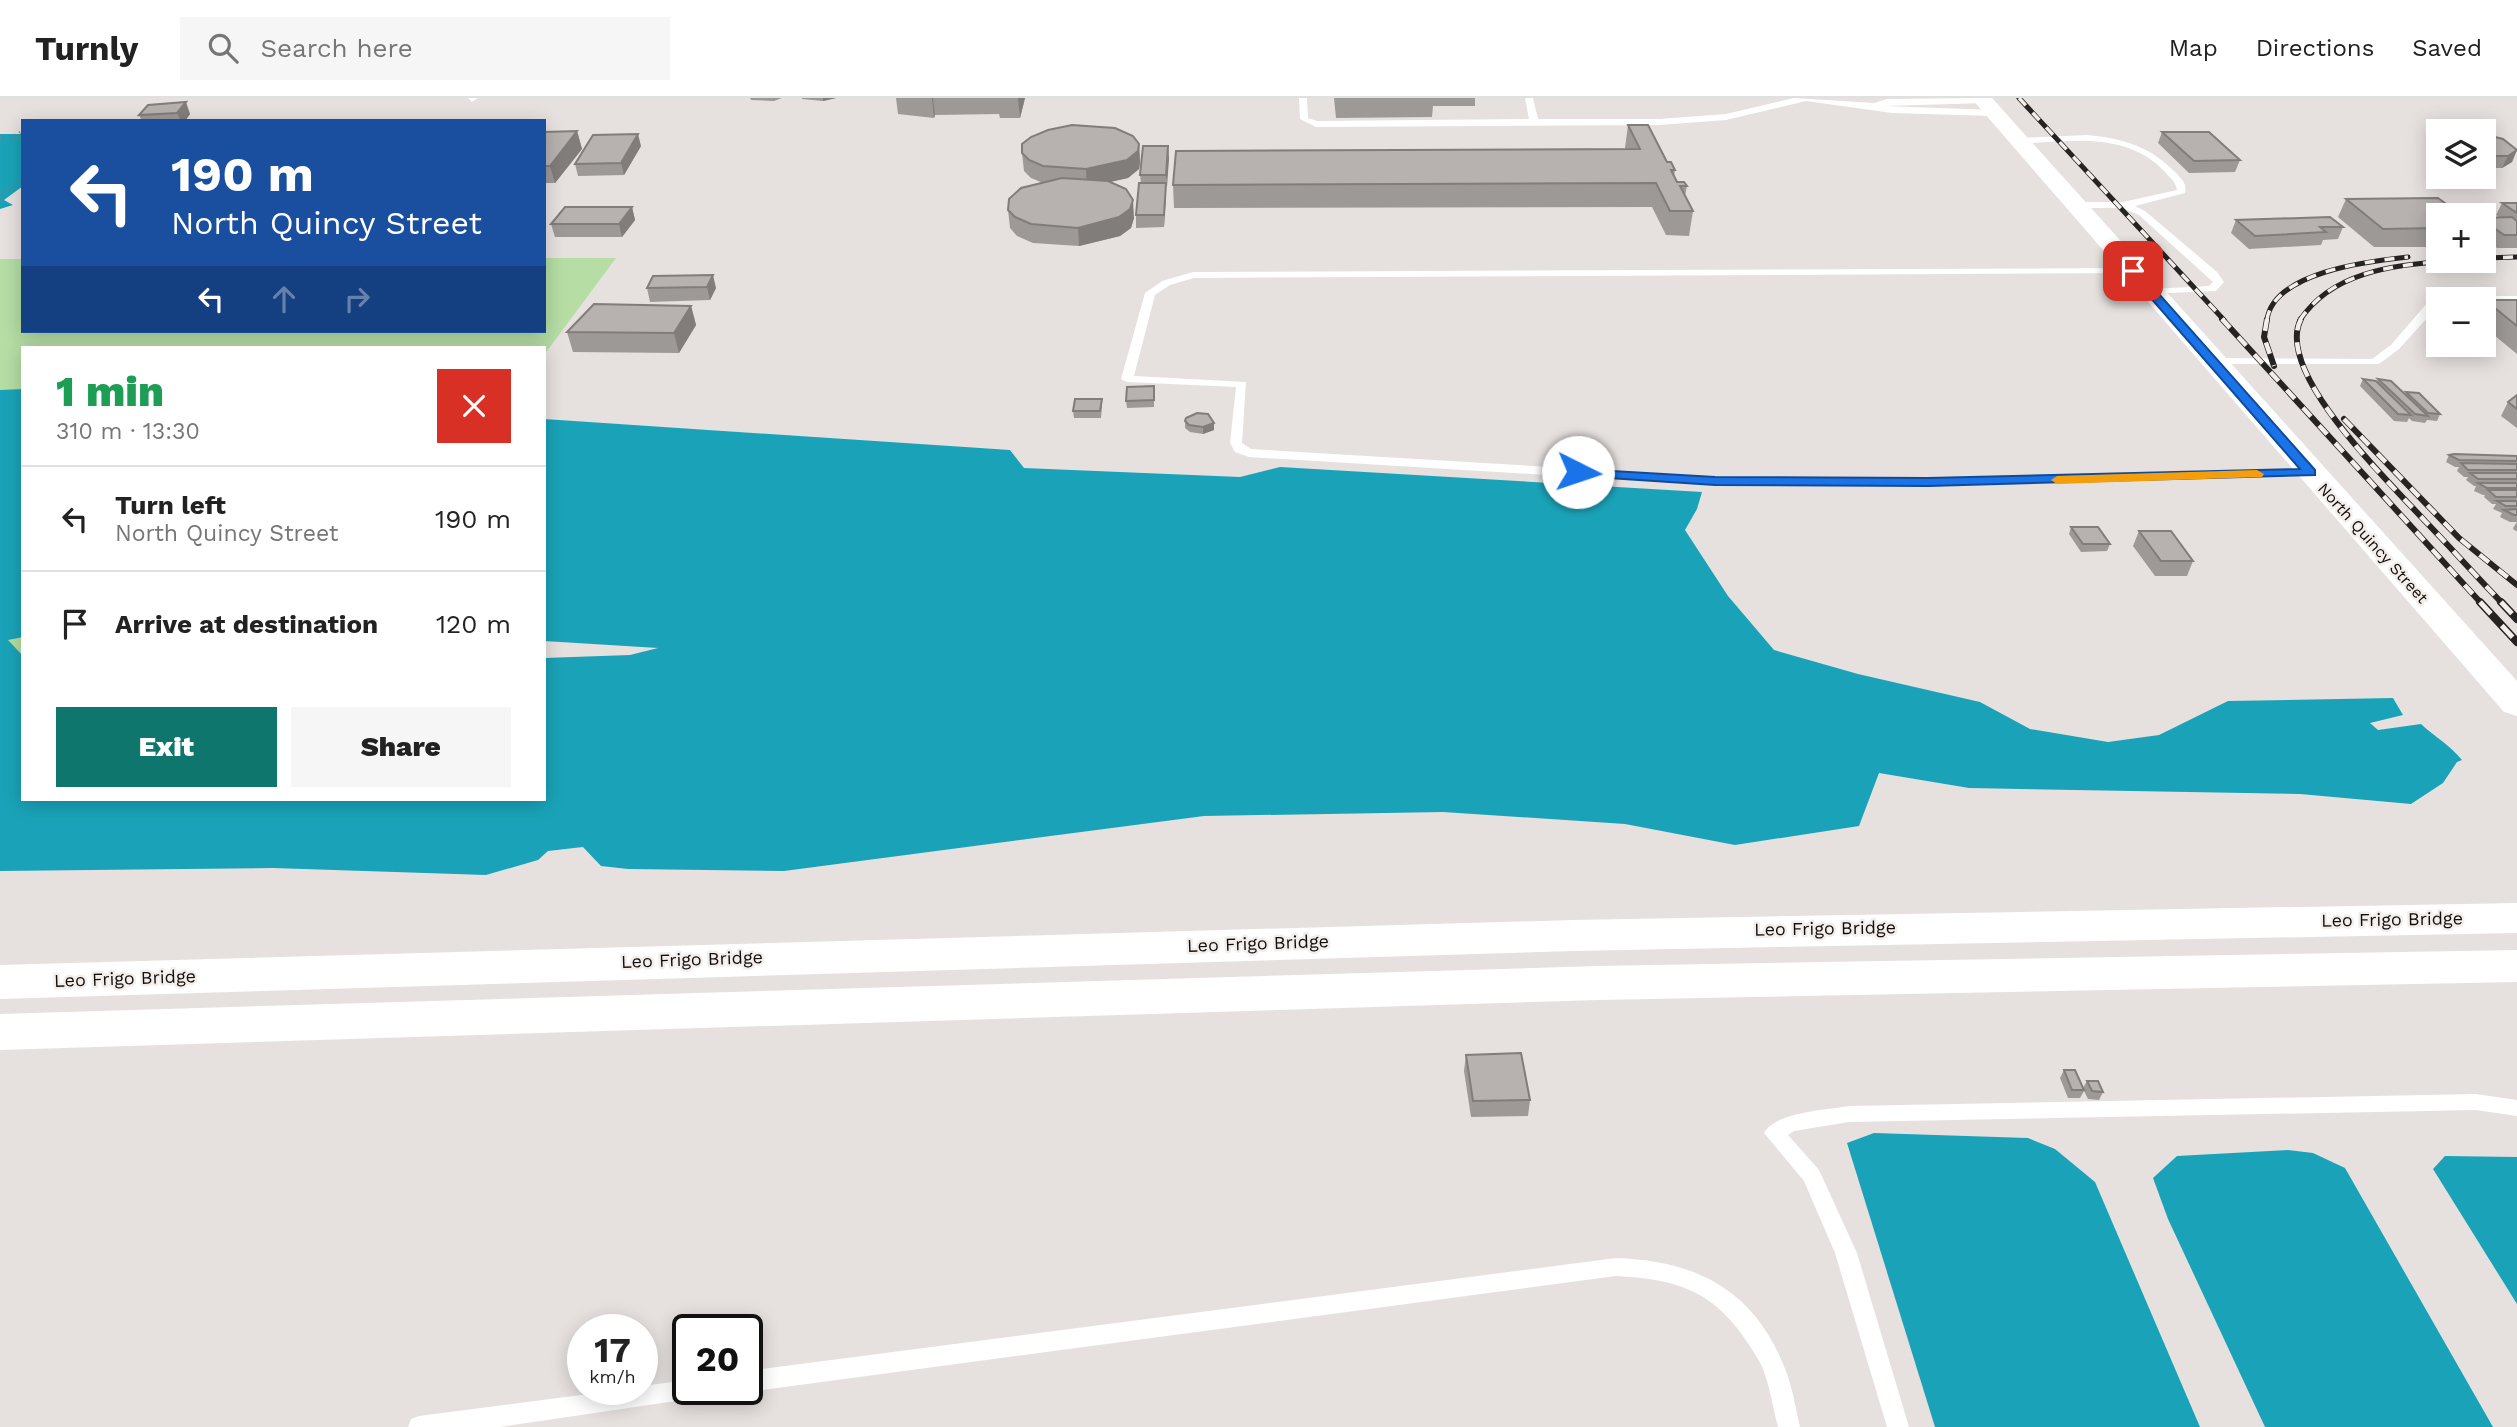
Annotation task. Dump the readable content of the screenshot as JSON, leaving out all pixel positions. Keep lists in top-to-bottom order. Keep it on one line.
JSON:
{"streets":{"main road":["North Quincy Street","Leo Frigo Bridge"]},"page":{"header":"Turnly","search":"Search here","nav":["Map","Directions","Saved"],"map_buttons":["+","−"],"turn":["190 m","North Quincy Street"],"heading":["1 min","310 m · 13:30"],"list":[{"name":"Turn left","note":"North Quincy Street","value":"190 m"},{"name":"Arrive at destination","value":"120 m"}],"buttons":["Exit","Share"],"speed":"17 km/h","limit":"20"}}
